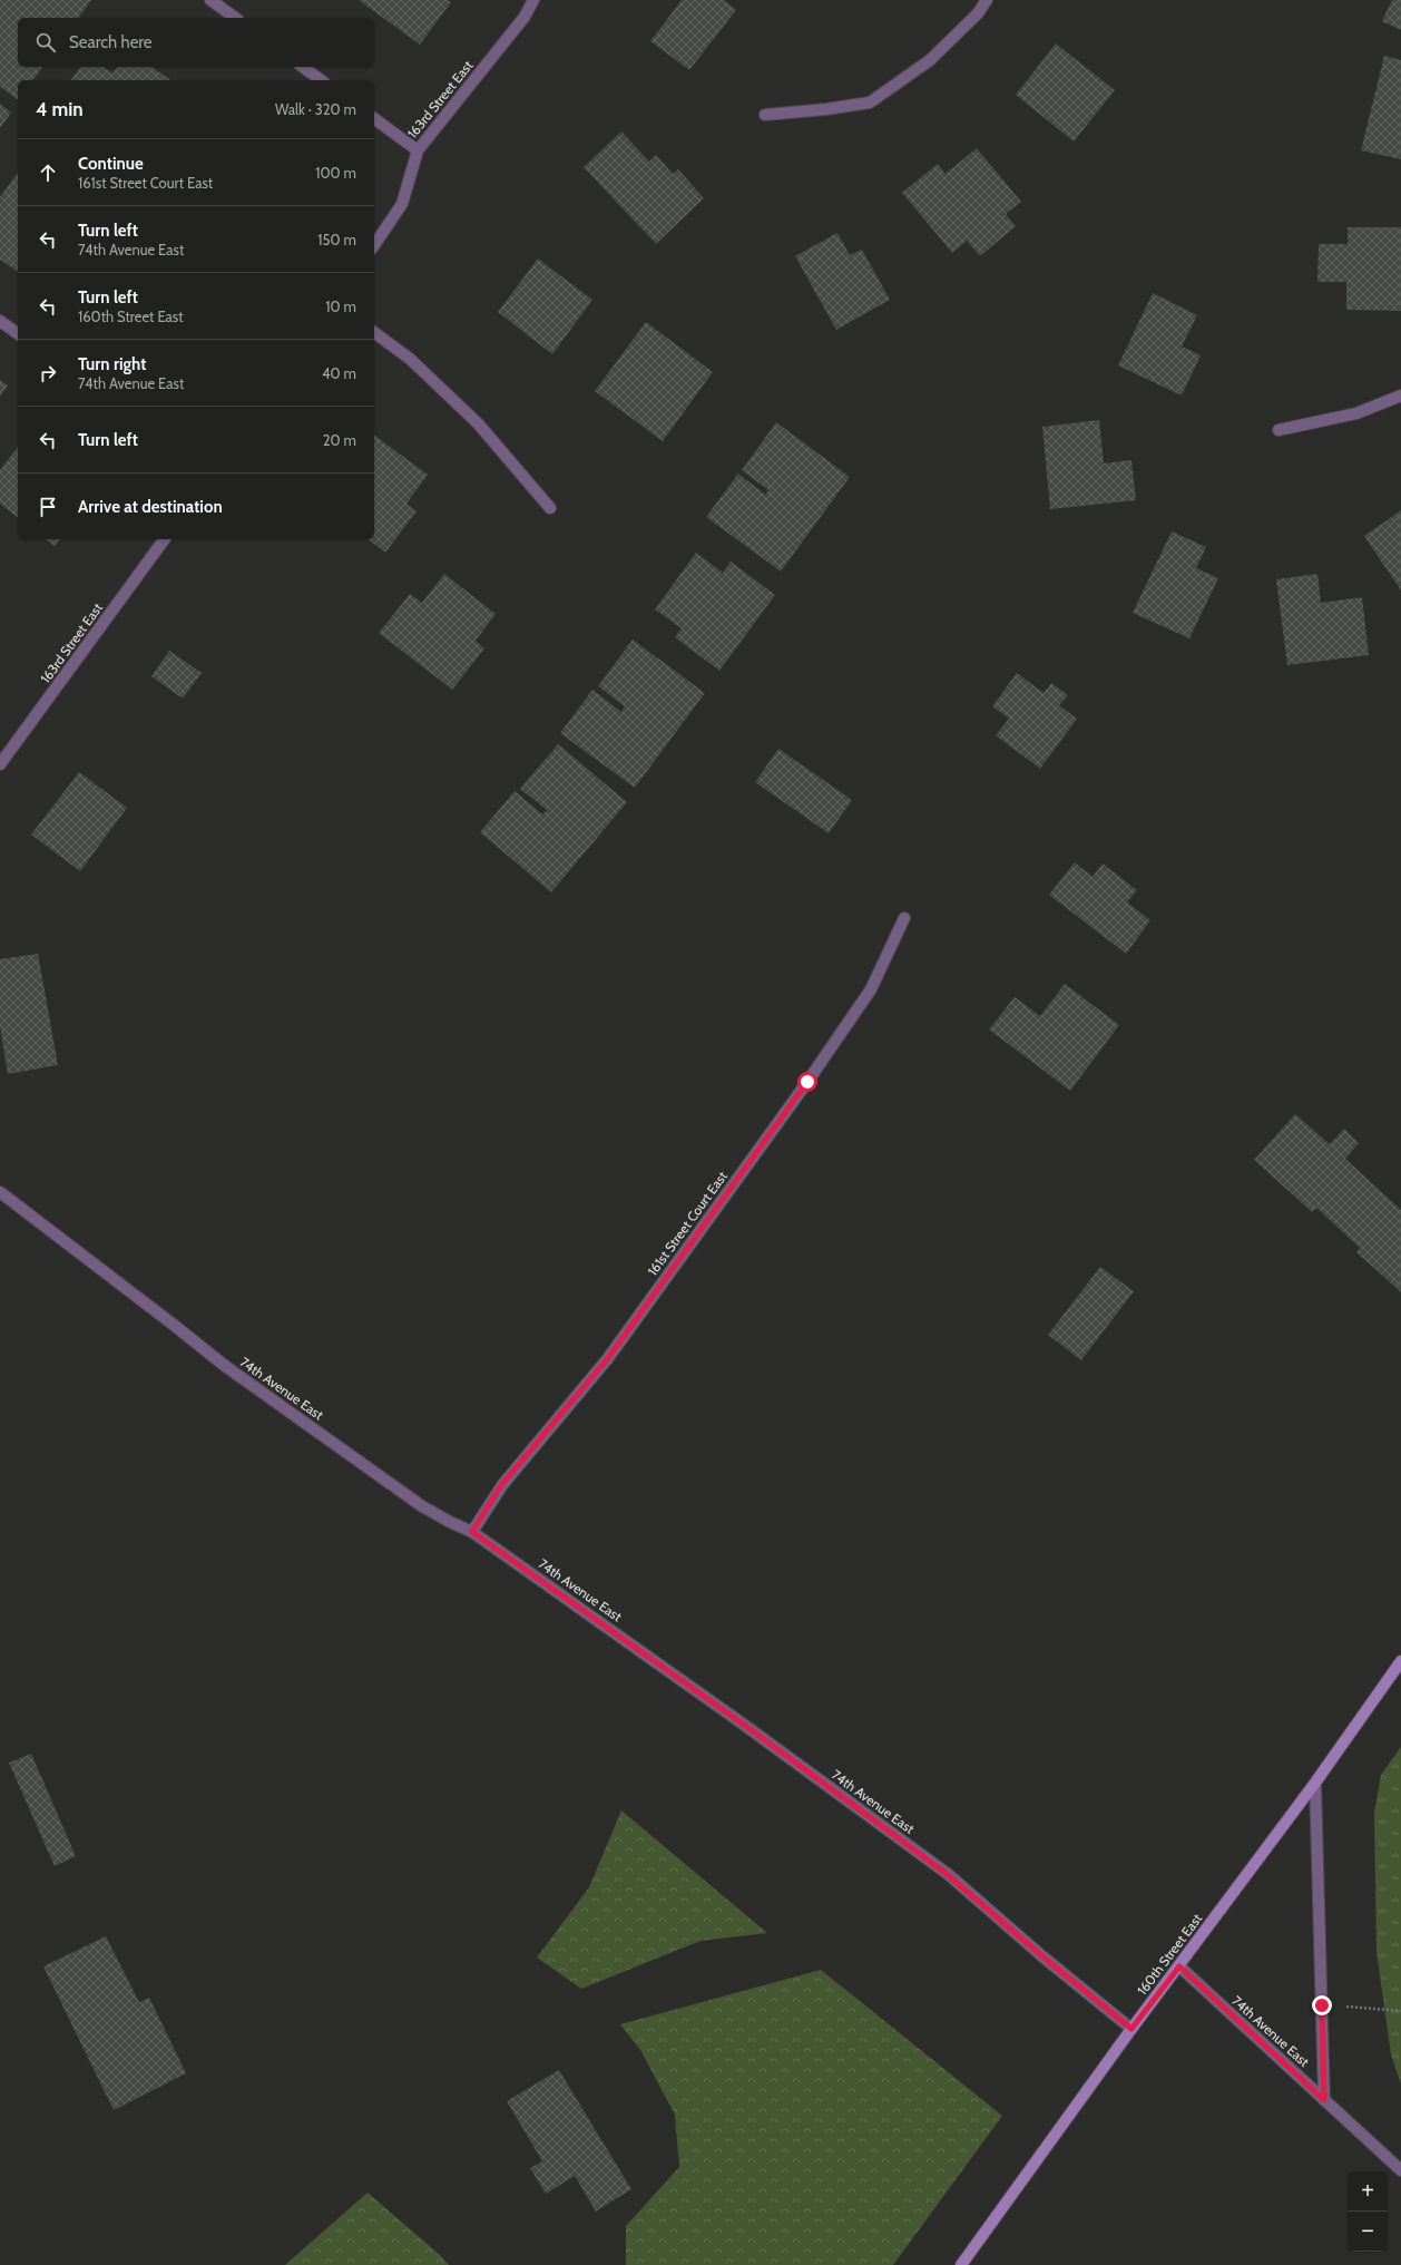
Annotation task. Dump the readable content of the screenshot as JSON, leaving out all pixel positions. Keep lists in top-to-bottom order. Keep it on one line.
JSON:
{"streets":{"main road":["160th Street East"],"street":["163rd Street East","161st Street Court East","74th Avenue East"]},"crossings":[["161st Street Court East","74th Avenue East"],["74th Avenue East","160th Street East"]],"page":{"search":"Search here","heading":["4 min","Walk · 320 m"],"list":[["Continue","161st Street Court East","100 m"],["Turn left","74th Avenue East","150 m"],["Turn left","160th Street East","10 m"],["Turn right","74th Avenue East","40 m"],["Turn left","20 m"],"Arrive at destination"],"map_buttons":["+","−"]}}
